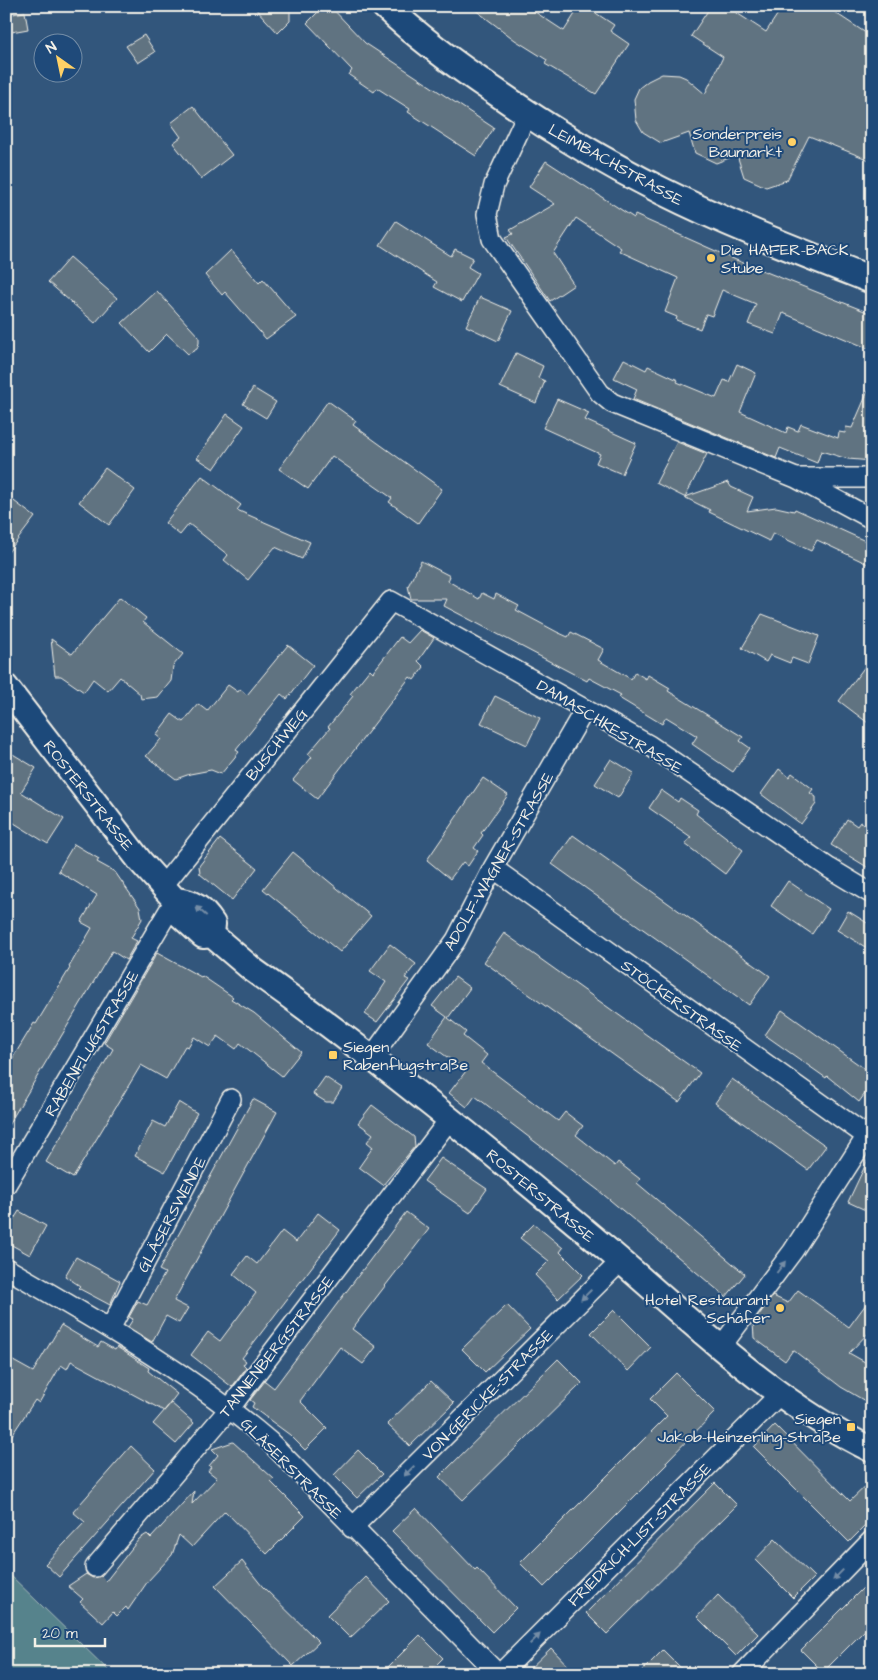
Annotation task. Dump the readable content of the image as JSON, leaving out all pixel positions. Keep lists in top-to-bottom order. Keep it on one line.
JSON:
{"streets":{"main road":["LEIMBACHSTRASSE"],"street":["DAMASCHKESTRASSE","BUSCHWEG","ROSTERSTRASSE","ADOLF-WAGNER-STRASSE","STÖCKERSTRASSE","RABENFLUGSTRASSE","GLÄSERSWENDE","TANNENBERGSTRASSE","VON-GERICKE-STRASSE","GLÄSERSTRASSE","FRIEDRICH-LIST-STRASSE"]},"crossings":[["DAMASCHKESTRASSE","BUSCHWEG"],["DAMASCHKESTRASSE","ADOLF-WAGNER-STRASSE"],["BUSCHWEG","ROSTERSTRASSE"],["BUSCHWEG","RABENFLUGSTRASSE"],["ROSTERSTRASSE","ADOLF-WAGNER-STRASSE"],["ROSTERSTRASSE","RABENFLUGSTRASSE"],["ROSTERSTRASSE","TANNENBERGSTRASSE"],["ROSTERSTRASSE","VON-GERICKE-STRASSE"],["ROSTERSTRASSE","FRIEDRICH-LIST-STRASSE"],["ADOLF-WAGNER-STRASSE","STÖCKERSTRASSE"],["GLÄSERSWENDE","GLÄSERSTRASSE"],["TANNENBERGSTRASSE","GLÄSERSTRASSE"],["VON-GERICKE-STRASSE","GLÄSERSTRASSE"],["GLÄSERSTRASSE","FRIEDRICH-LIST-STRASSE"]],"one_way":["VON-GERICKE-STRASSE","FRIEDRICH-LIST-STRASSE"],"places":{"other":["Sonderpreis Baumarkt","Die HAFER-BACK Stube","Hotel Restaurant Schäfer"],"transit":["Siegen Rabenflugstraße","Siegen Jakob-Heinzerling-Straße"]},"scale_bar":"20 m","north":"top left"}
